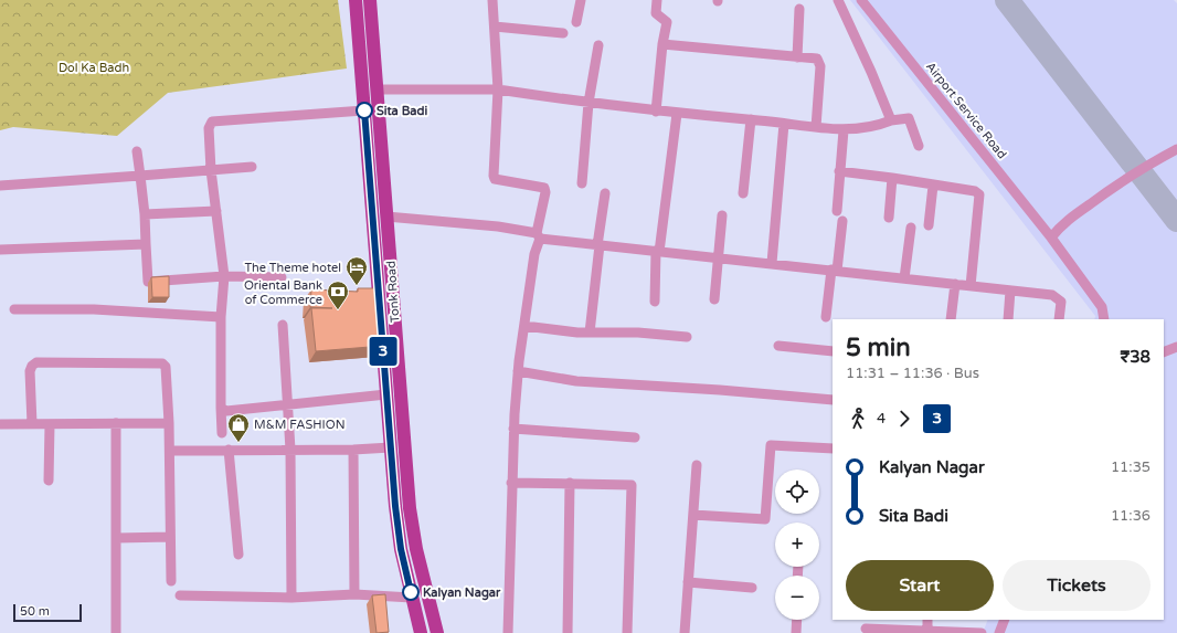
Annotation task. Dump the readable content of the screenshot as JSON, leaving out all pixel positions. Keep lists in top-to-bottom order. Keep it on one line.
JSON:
{"streets":{"main road":["Tonk Road"],"street":["Airport Service Road"]},"parks":["Dol Ka Badh"],"places":{"other":["Sita Badi","Kalyan Nagar"],"hotel":["The Theme hotel"],"bank":["Oriental Bank of Commerce"],"shop":["M&M FASHION"]},"lines":["bus line 3"],"scale_bar":"50 m","page":{"on_map":"3","heading":["5 min","11:31 – 11:36 · Bus","₹38"],"legs":["4","3"],"list":[{"name":"Kalyan Nagar","value":"11:35"},{"name":"Sita Badi","value":"11:36"}],"map_buttons":["+","−"],"buttons":["Start","Tickets"],"scale":"50 m"}}
